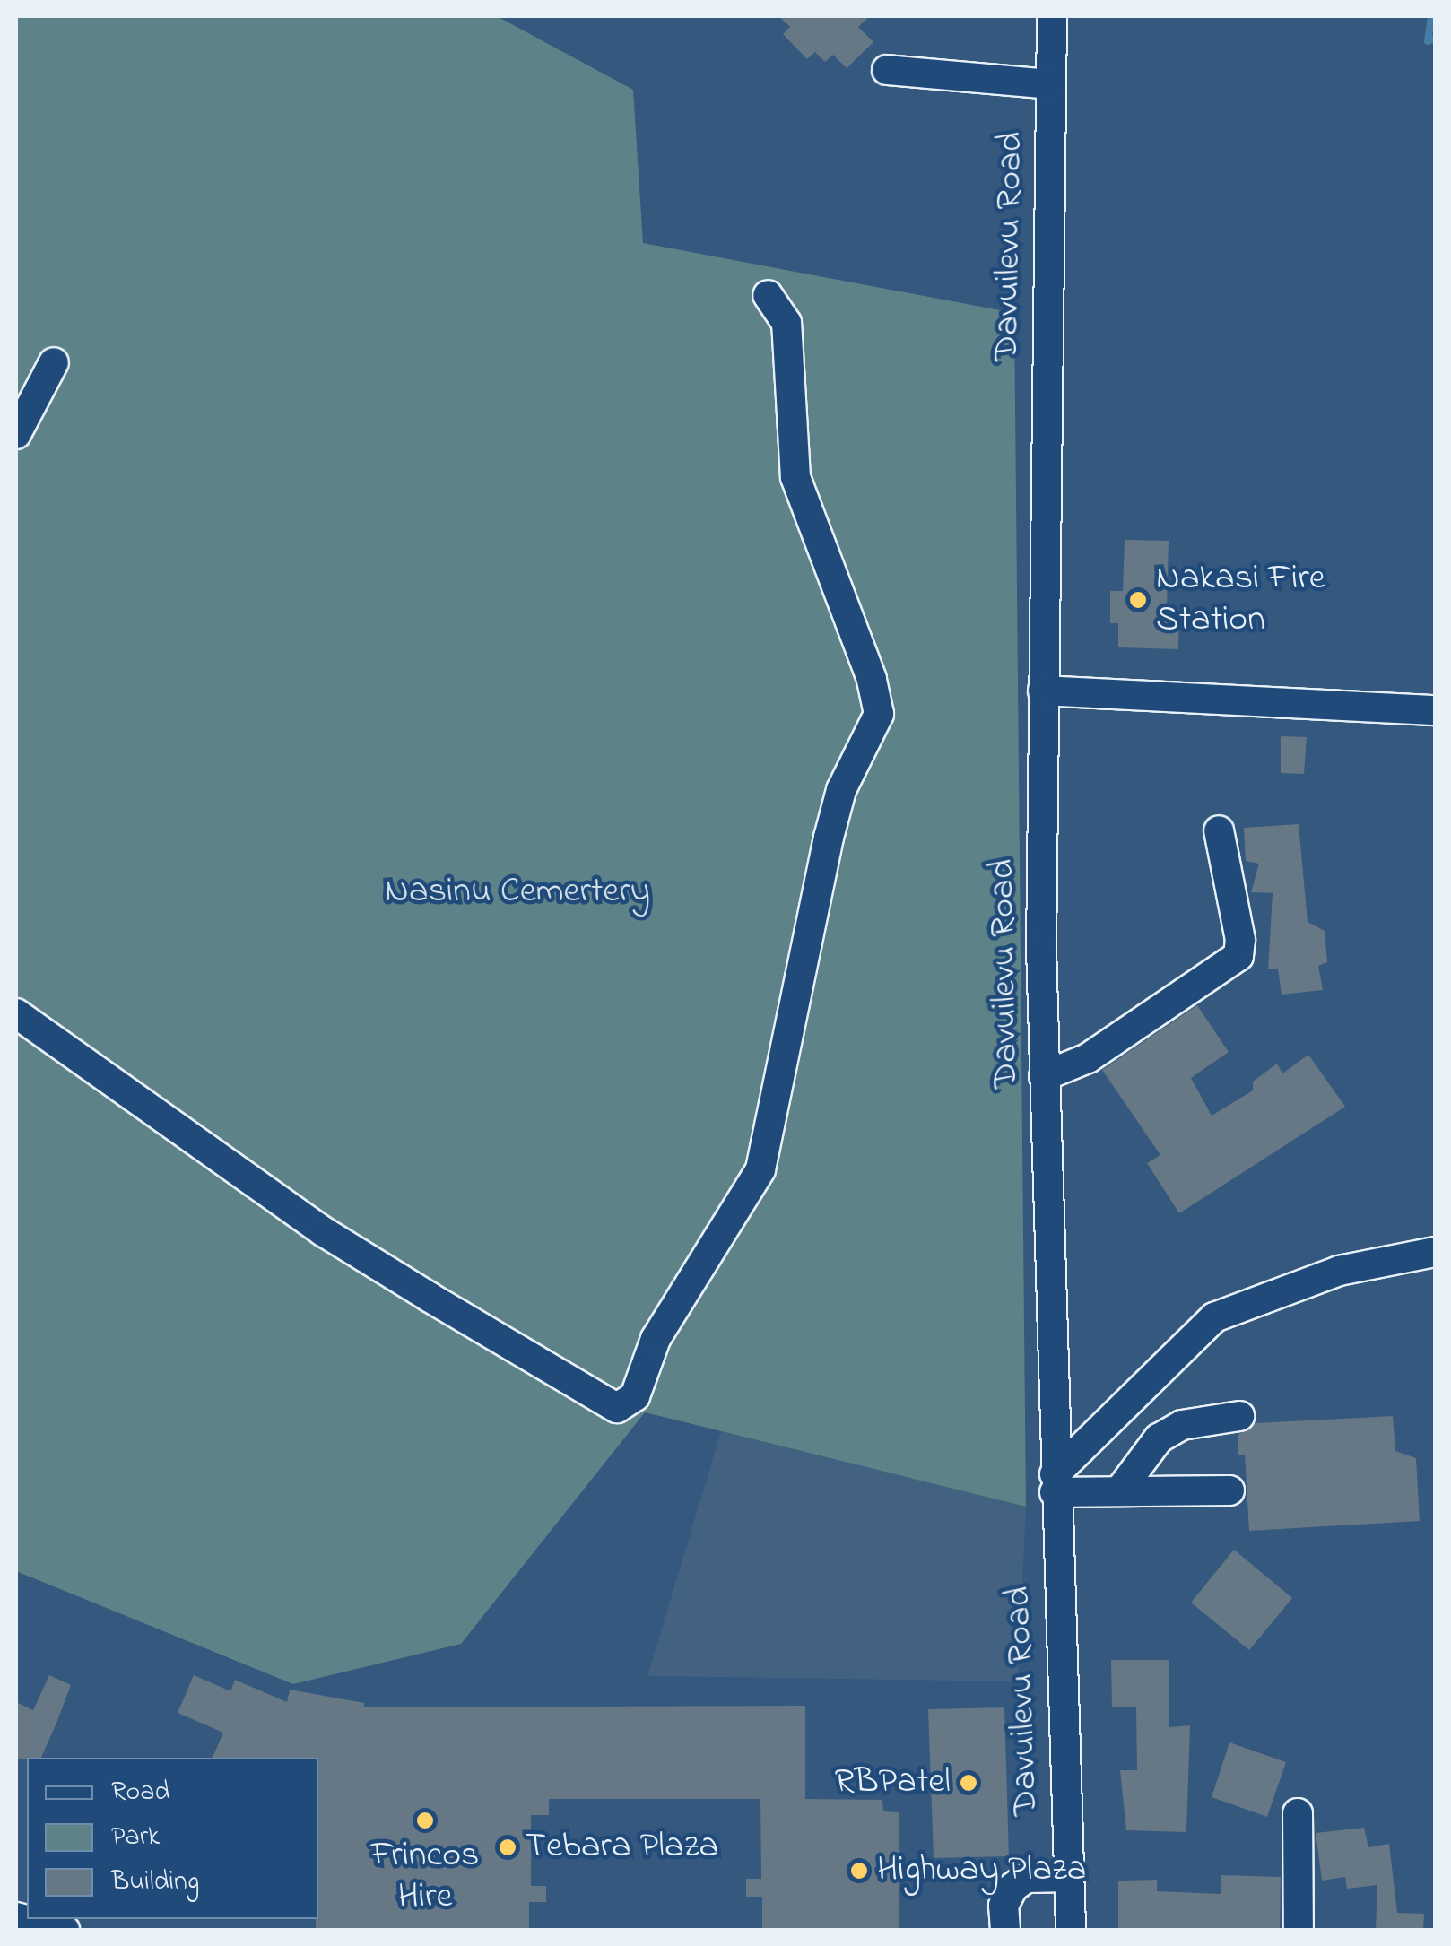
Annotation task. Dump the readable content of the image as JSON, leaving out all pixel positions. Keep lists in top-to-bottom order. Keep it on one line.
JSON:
{"streets":{"street":["Davuilevu Road"]},"parks":["Nasinu Cemertery"],"places":["Nakasi Fire Station","RBPatel","Frincos Hire","Tebara Plaza","Highway Plaza"],"legend":["Road","Park","Building"]}
